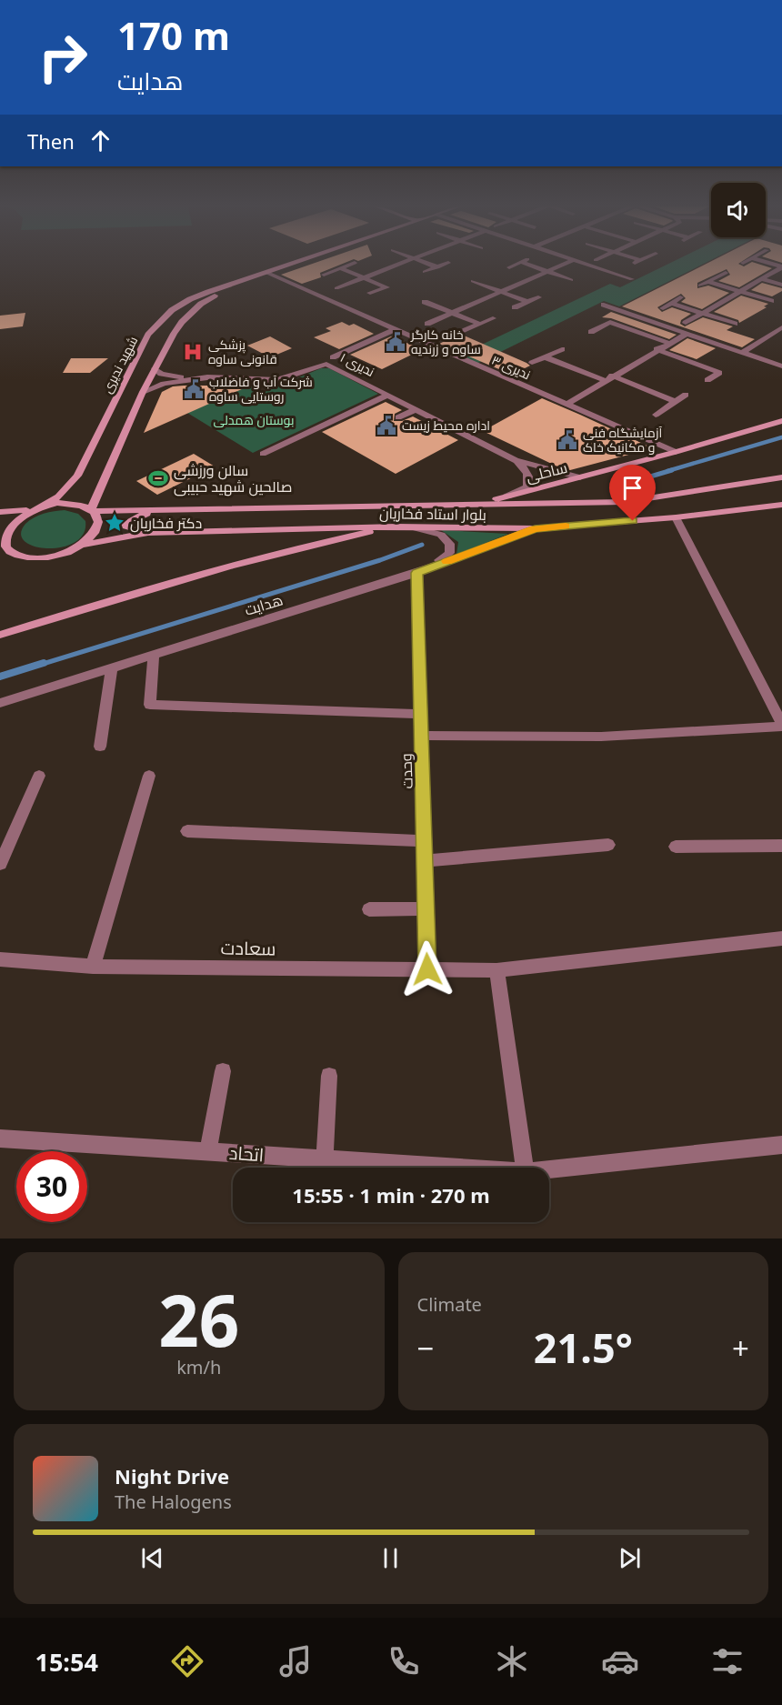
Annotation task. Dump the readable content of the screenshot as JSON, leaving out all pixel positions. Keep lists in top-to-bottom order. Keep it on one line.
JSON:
{"streets":{"street":["شهید ندیری","ندیری ۱","ندیری ۳","ساحلی","بلوار استاد فخاریان","هدایت","وحدت","سعادت","اتحاد"]},"crossings":[["شهید ندیری","ندیری ۱"],["شهید ندیری","ندیری ۳"],["شهید ندیری","بلوار استاد فخاریان"],["ندیری ۱","ساحلی"],["ندیری ۳","ساحلی"],["ساحلی","بلوار استاد فخاریان"],["بلوار استاد فخاریان","هدایت"],["هدایت","وحدت"],["وحدت","سعادت"]],"parks":["بوستان همدلی"],"places":{"public building":["خانه کارگر ساوه و زرندیه","شرکت آب و فاضلاب روستایی ساوه","اداره محیط زیست","آزمایشگاه فنی و مکانیک خاک"],"hospital":["پزشکی قانونی ساوه"],"sports":["سالن ورزشی صالحین شهید حبیبی"],"place":["دکتر فخاریان"]},"page":{"turn":["170 m","هدایت"],"then":"Then","limit":"30","trip":"15:55 · 1 min · 270 m","tile":[["26","km/h"],"Climate"],"heat":["−","21.5°","+"],"song":["Night Drive","The Halogens"],"tabs":"15:54"}}
